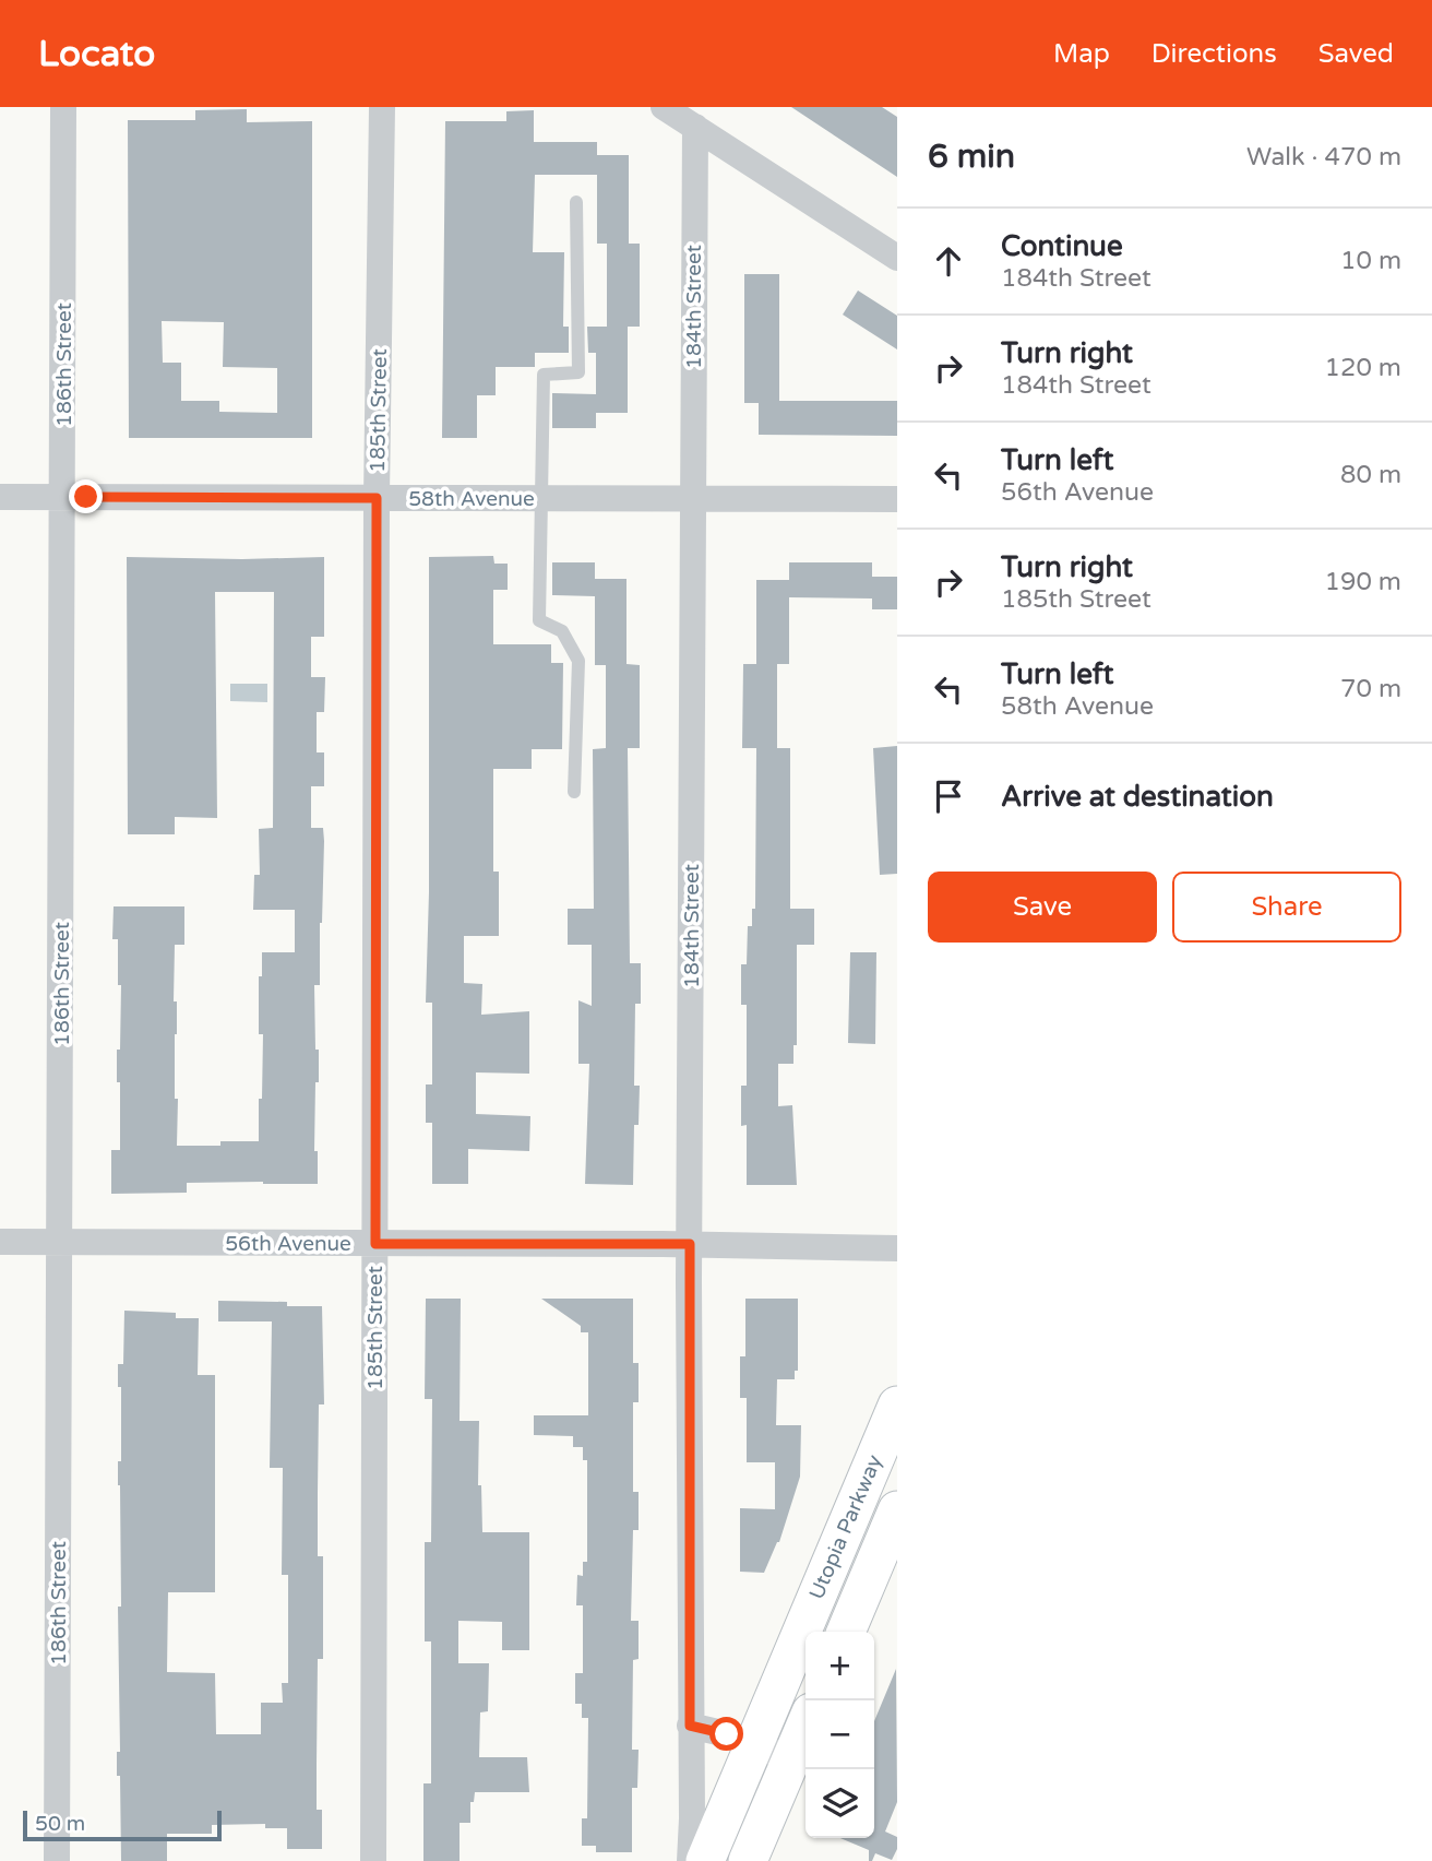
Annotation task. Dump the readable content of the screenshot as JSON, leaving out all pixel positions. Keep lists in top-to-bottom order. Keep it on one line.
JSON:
{"streets":{"main road":["Utopia Parkway"],"street":["184th Street","186th Street","185th Street","58th Avenue","56th Avenue"]},"crossings":[["184th Street","58th Avenue"],["184th Street","56th Avenue"],["186th Street","58th Avenue"],["186th Street","56th Avenue"],["185th Street","58th Avenue"],["185th Street","56th Avenue"]],"scale_bar":"50 m","page":{"header":"Locato","nav":["Map","Directions","Saved"],"heading":["6 min","Walk · 470 m"],"list":[["Continue","184th Street","10 m"],["Turn right","184th Street","120 m"],["Turn left","56th Avenue","80 m"],["Turn right","185th Street","190 m"],["Turn left","58th Avenue","70 m"],"Arrive at destination"],"buttons":["Save","Share"],"map_buttons":["+","−"],"scale":"50 m"}}
